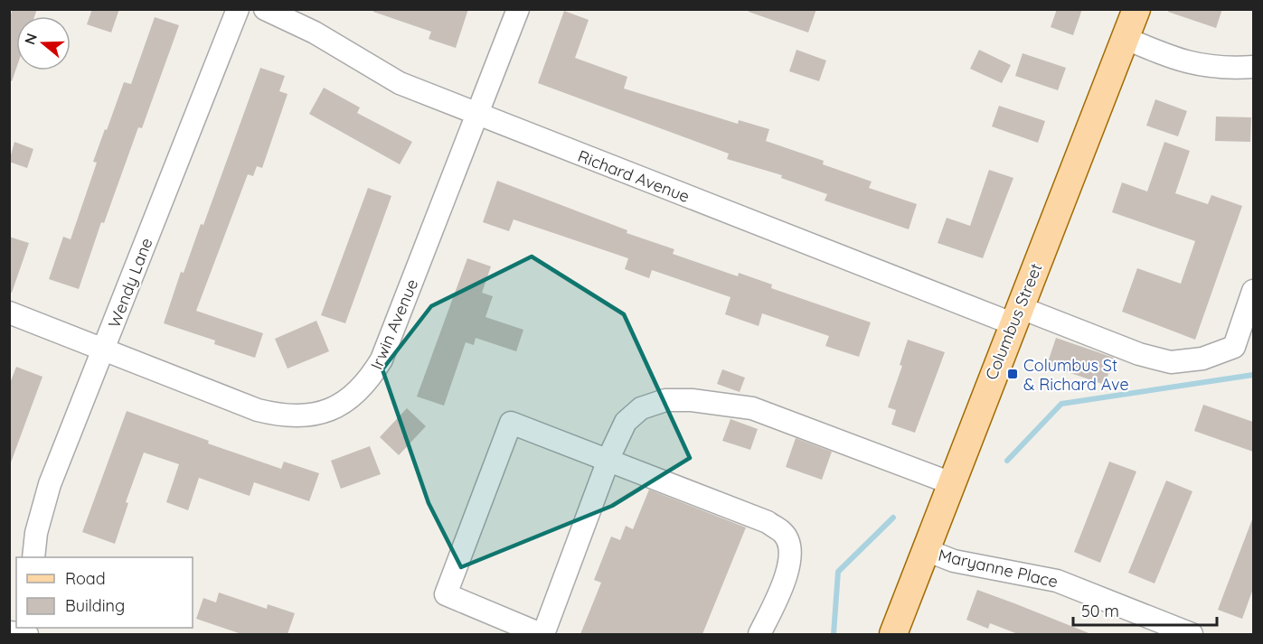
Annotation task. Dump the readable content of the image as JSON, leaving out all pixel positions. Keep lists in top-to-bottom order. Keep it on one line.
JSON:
{"streets":{"main road":["Columbus Street"],"street":["Richard Avenue","Wendy Lane","Irwin Avenue","Maryanne Place"]},"crossings":[["Richard Avenue","Columbus Street"],["Richard Avenue","Irwin Avenue"],["Wendy Lane","Irwin Avenue"],["Columbus Street","Maryanne Place"]],"places":{"transit":["Columbus St & Richard Ave"]},"legend":["Road","Building"],"scale_bar":"50 m","north":"left"}
